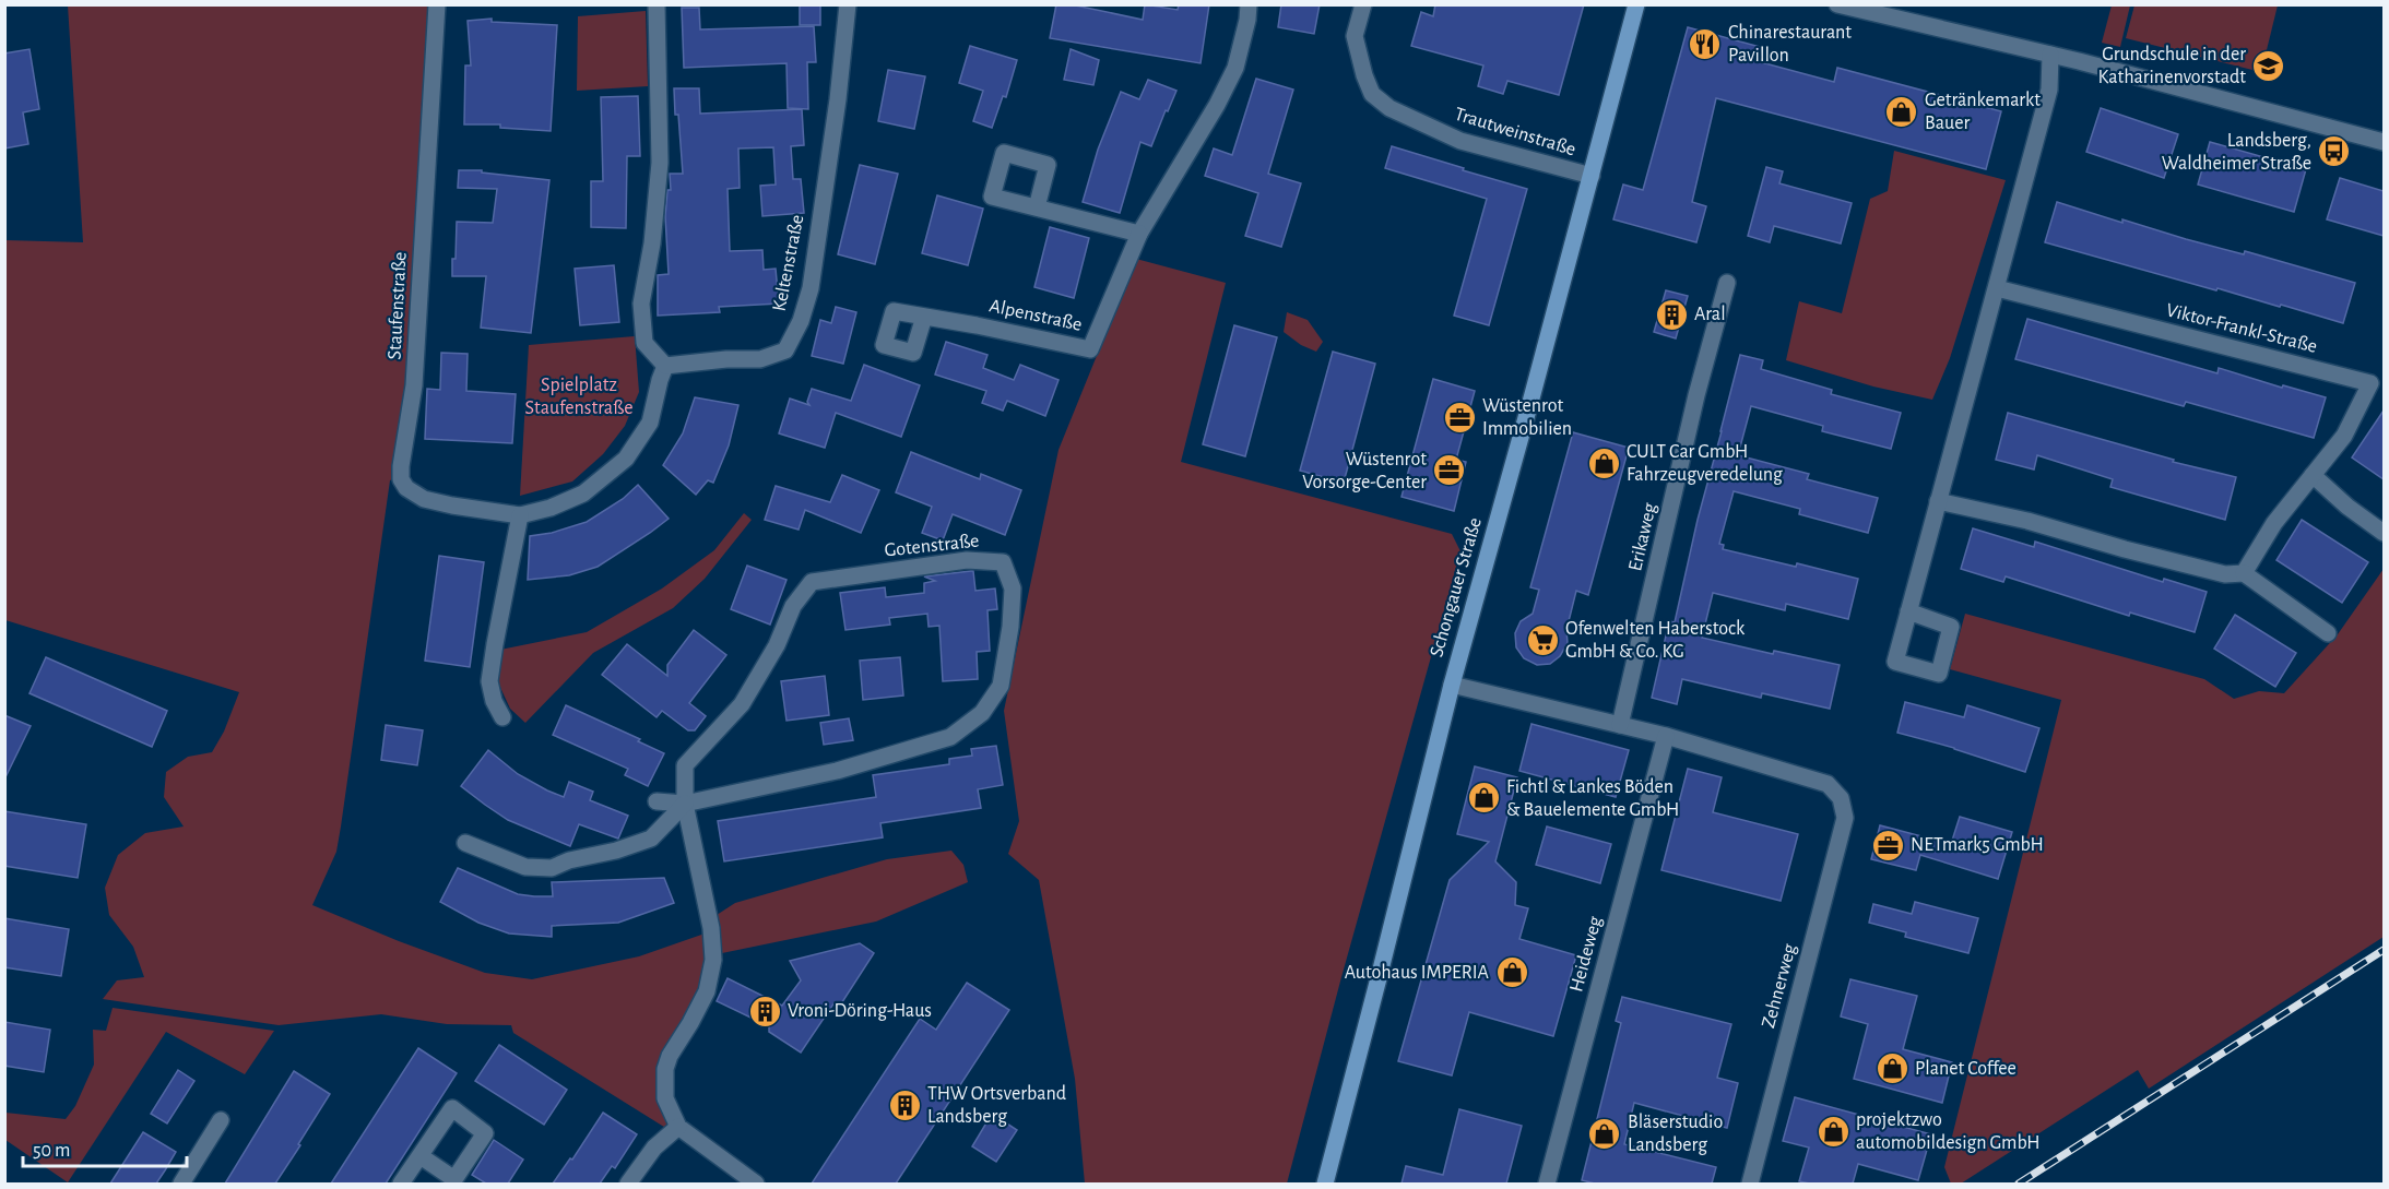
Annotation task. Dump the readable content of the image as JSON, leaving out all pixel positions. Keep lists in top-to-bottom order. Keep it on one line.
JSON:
{"streets":{"main road":["Schongauer Straße"],"street":["Trautweinstraße","Keltenstraße","Staufenstraße","Alpenstraße","Viktor-Frankl-Straße","Erikaweg","Gotenstraße","Heideweg","Zehnerweg"]},"crossings":[["Trautweinstraße","Schongauer Straße"],["Keltenstraße","Staufenstraße"],["Heideweg","Zehnerweg"]],"parks":["Spielplatz Staufenstraße"],"places":{"restaurant":["Chinarestaurant Pavillon"],"school or university":["Grundschule in der Katharinenvorstadt"],"shop":["Getränkemarkt Bauer","CULT Car GmbH Fahrzeugveredelung","Fichtl & Lankes Böden & Bauelemente GmbH","Autohaus IMPERIA","Planet Coffee","projektzwo automobildesign GmbH","Bläserstudio Landsberg"],"bus stop":["Landsberg, Waldheimer Straße"],"building":["Aral","Vroni-Döring-Haus","THW Ortsverband Landsberg"],"office":["Wüstenrot Immobilien","Wüstenrot Vorsorge-Center","NETmark5 GmbH"],"supermarket":["Ofenwelten Haberstock GmbH & Co. KG"]},"scale_bar":"50 m"}
